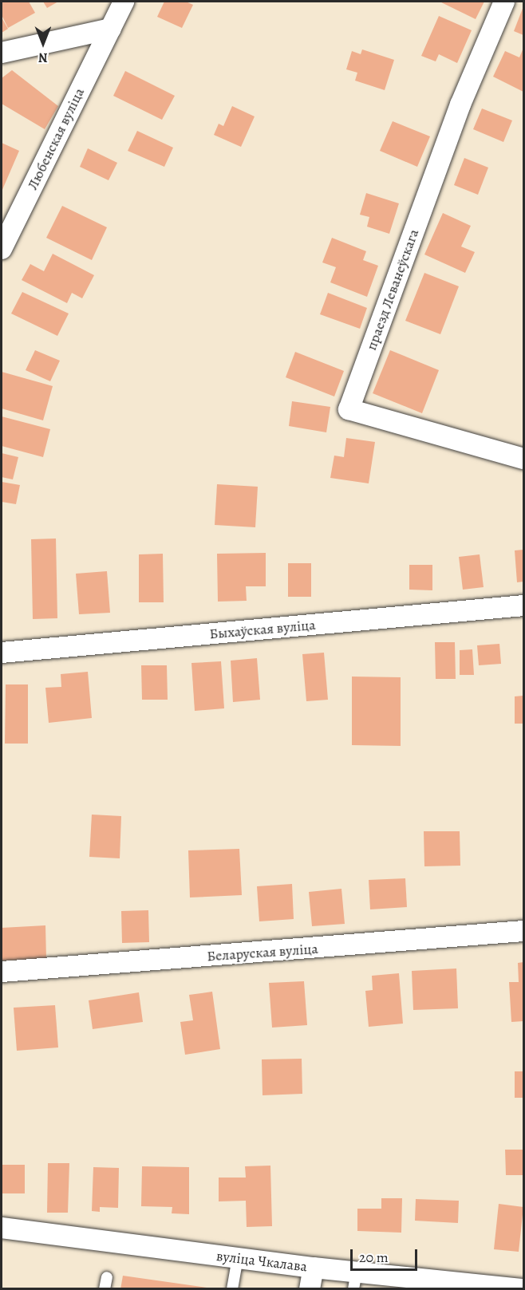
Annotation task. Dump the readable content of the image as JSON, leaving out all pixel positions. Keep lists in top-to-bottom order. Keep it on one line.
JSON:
{"streets":{"street":["Любенская вуліца","праезд Леванеўскага","Быхаўская вуліца","Беларуская вуліца","вуліца Чкалава"]},"scale_bar":"20 m","north":"bottom"}
